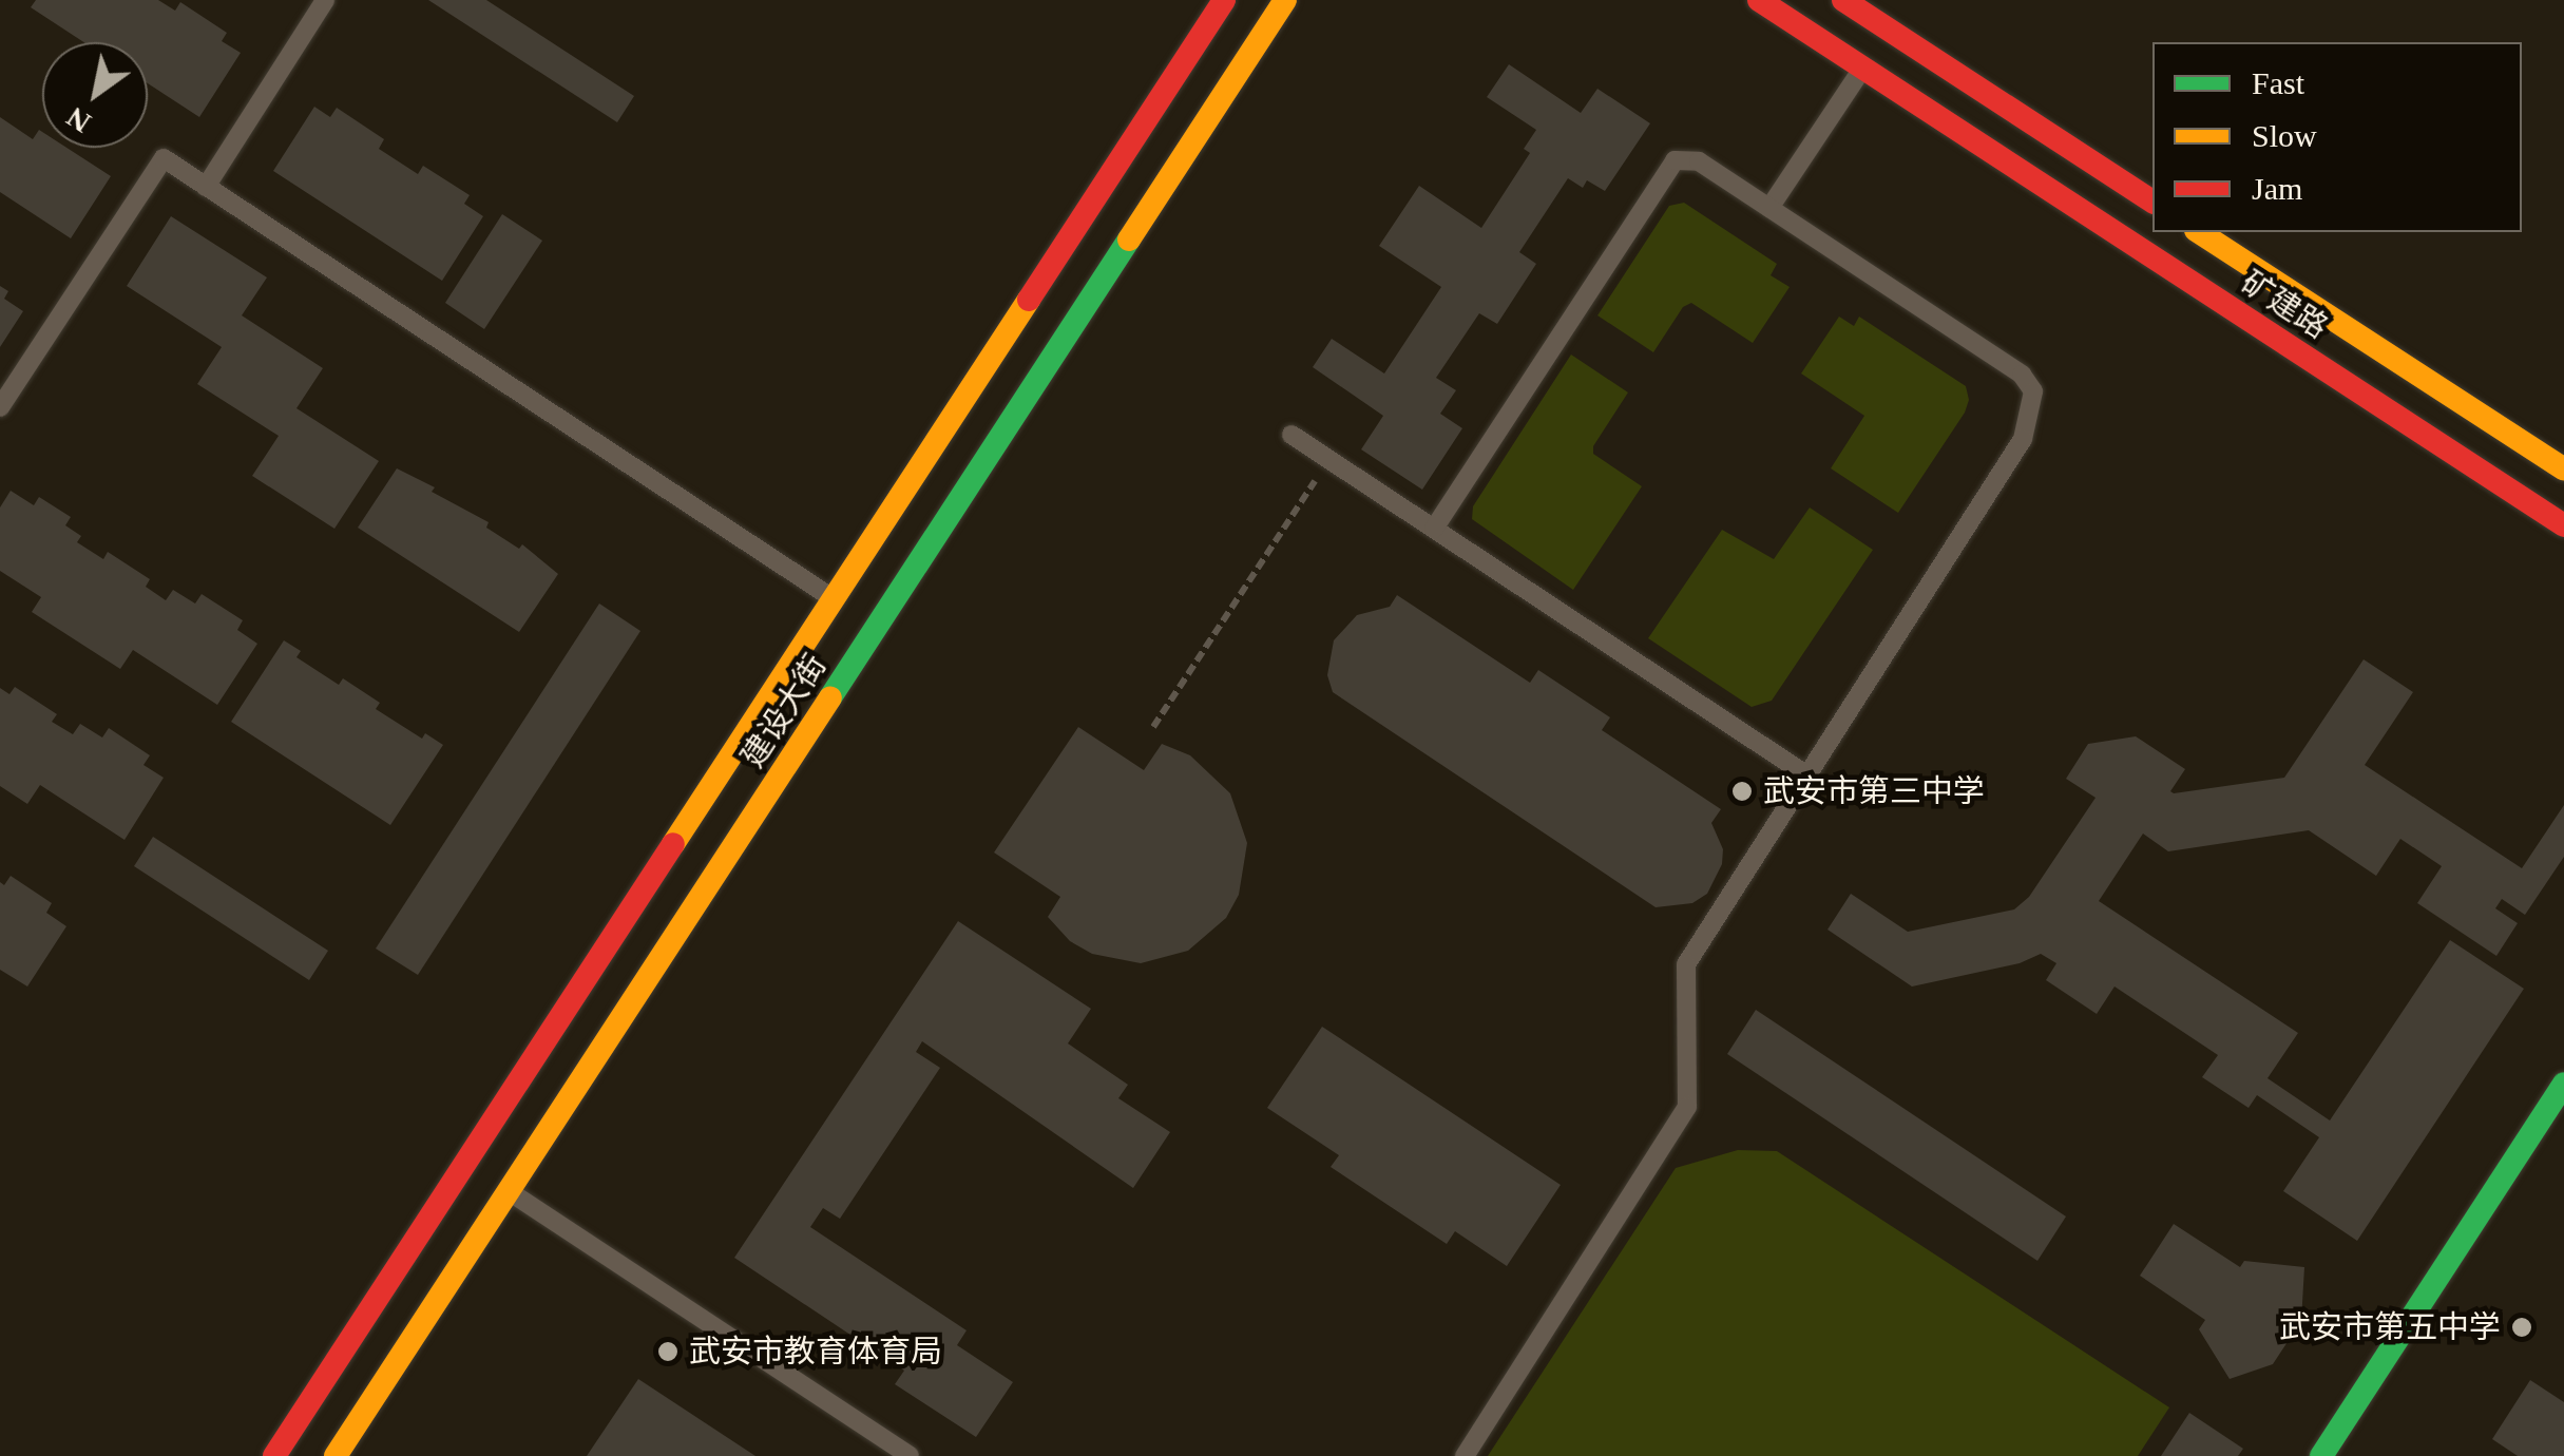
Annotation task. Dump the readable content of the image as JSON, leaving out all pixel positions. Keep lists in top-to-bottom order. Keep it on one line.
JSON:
{"streets":{"main road":["矿建路","建设大街"]},"places":["武安市第三中学","武安市第五中学","武安市教育体育局"],"legend":["Fast","Slow","Jam"],"north":"bottom left"}
